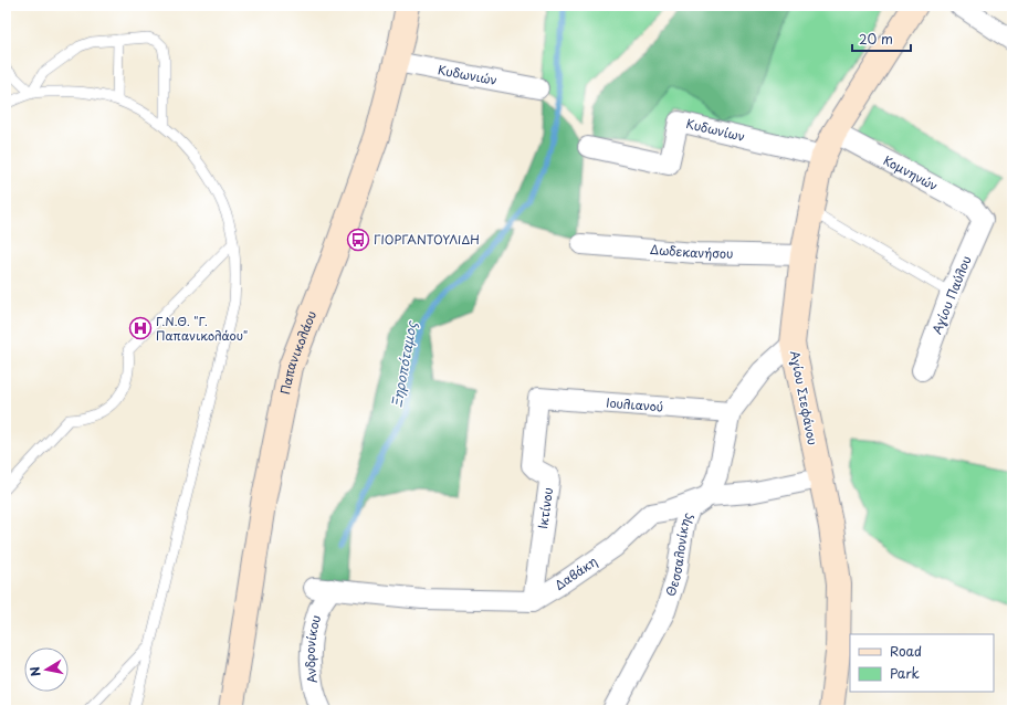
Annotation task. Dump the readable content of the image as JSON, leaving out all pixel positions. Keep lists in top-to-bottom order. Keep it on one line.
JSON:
{"streets":{"street":["Κυδωνιών","Κυδωνίων","Κομνηνών","Δωδεκανήσου","Αγίου Παύλου","Παπανικολάου","Αγίου Στεφάνου","Ιουλιανού","Ικτίνου","Θεσσαλονίκης","Δαβάκη","Ανδρονίκου"]},"crossings":[["Κυδωνιών","Παπανικολάου"],["Κυδωνίων","Αγίου Στεφάνου"],["Κομνηνών","Αγίου Παύλου"],["Κομνηνών","Αγίου Στεφάνου"],["Δωδεκανήσου","Αγίου Στεφάνου"],["Αγίου Στεφάνου","Δαβάκη"],["Ιουλιανού","Ικτίνου"],["Ικτίνου","Δαβάκη"],["Ικτίνου","Ανδρονίκου"],["Θεσσαλονίκης","Δαβάκη"],["Δαβάκη","Ανδρονίκου"]],"water":["Ξηροπόταμος"],"places":{"bus stop":["ΓΙΟΡΓΑΝΤΟΥΛΙΔΗ"],"hospital":["Γ.Ν.Θ. \"Γ. Παπανικολάου\""]},"legend":["Road","Park"],"scale_bar":"20 m","north":"left"}
